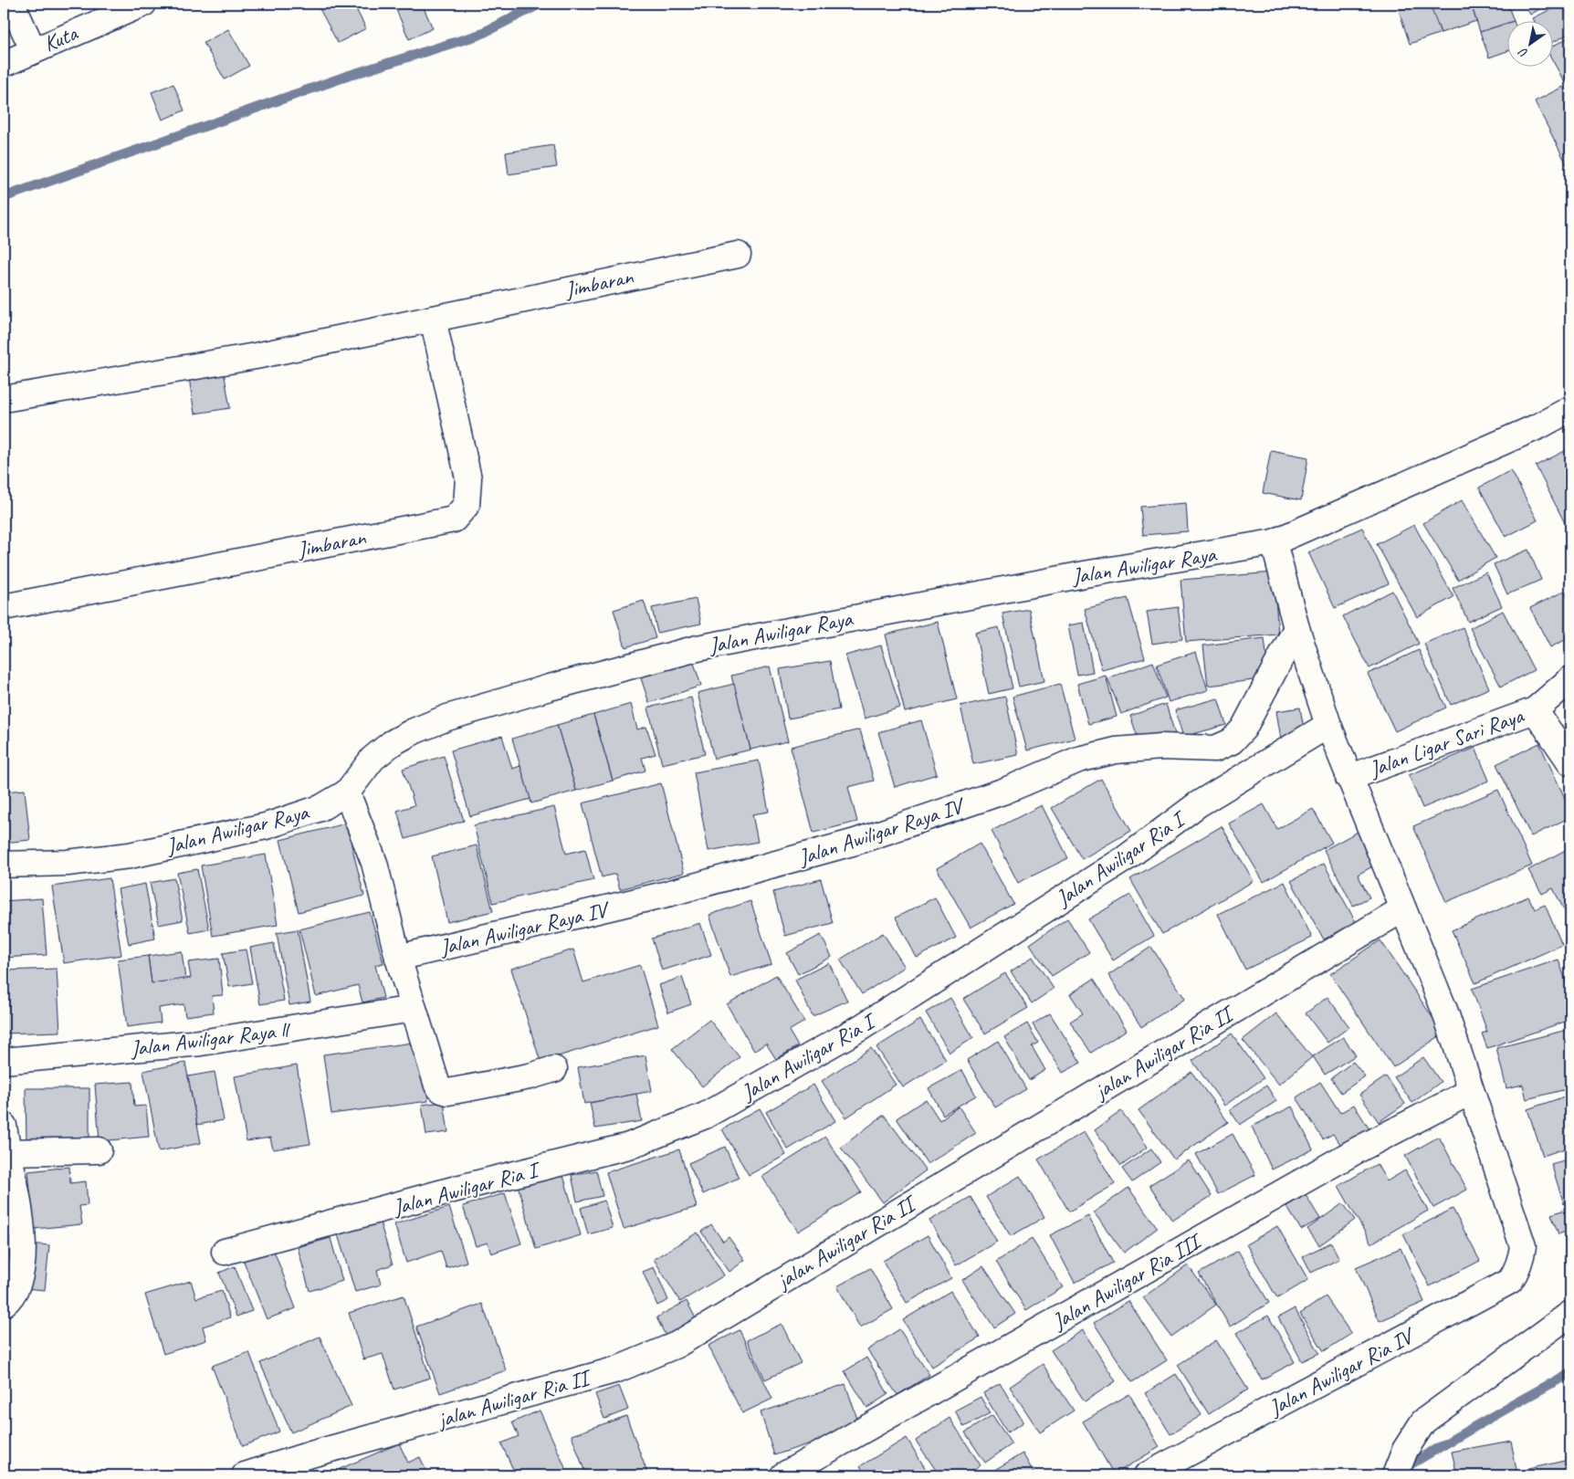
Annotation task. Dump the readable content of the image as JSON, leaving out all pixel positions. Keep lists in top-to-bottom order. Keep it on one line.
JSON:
{"streets":{"street":["Kuta","Jimbaran","Jalan Awiligar Raya","Jalan Ligar Sari Raya","Jalan Awiligar Raya IV","Jalan Awiligar Ria I","Jalan Awiligar Raya ll","jalan Awiligar Ria II","Jalan Awiligar Ria III","Jalan Awiligar Ria IV"]},"crossings":[["Jalan Awiligar Ria III","Jalan Awiligar Ria IV"]],"north":"bottom left"}
